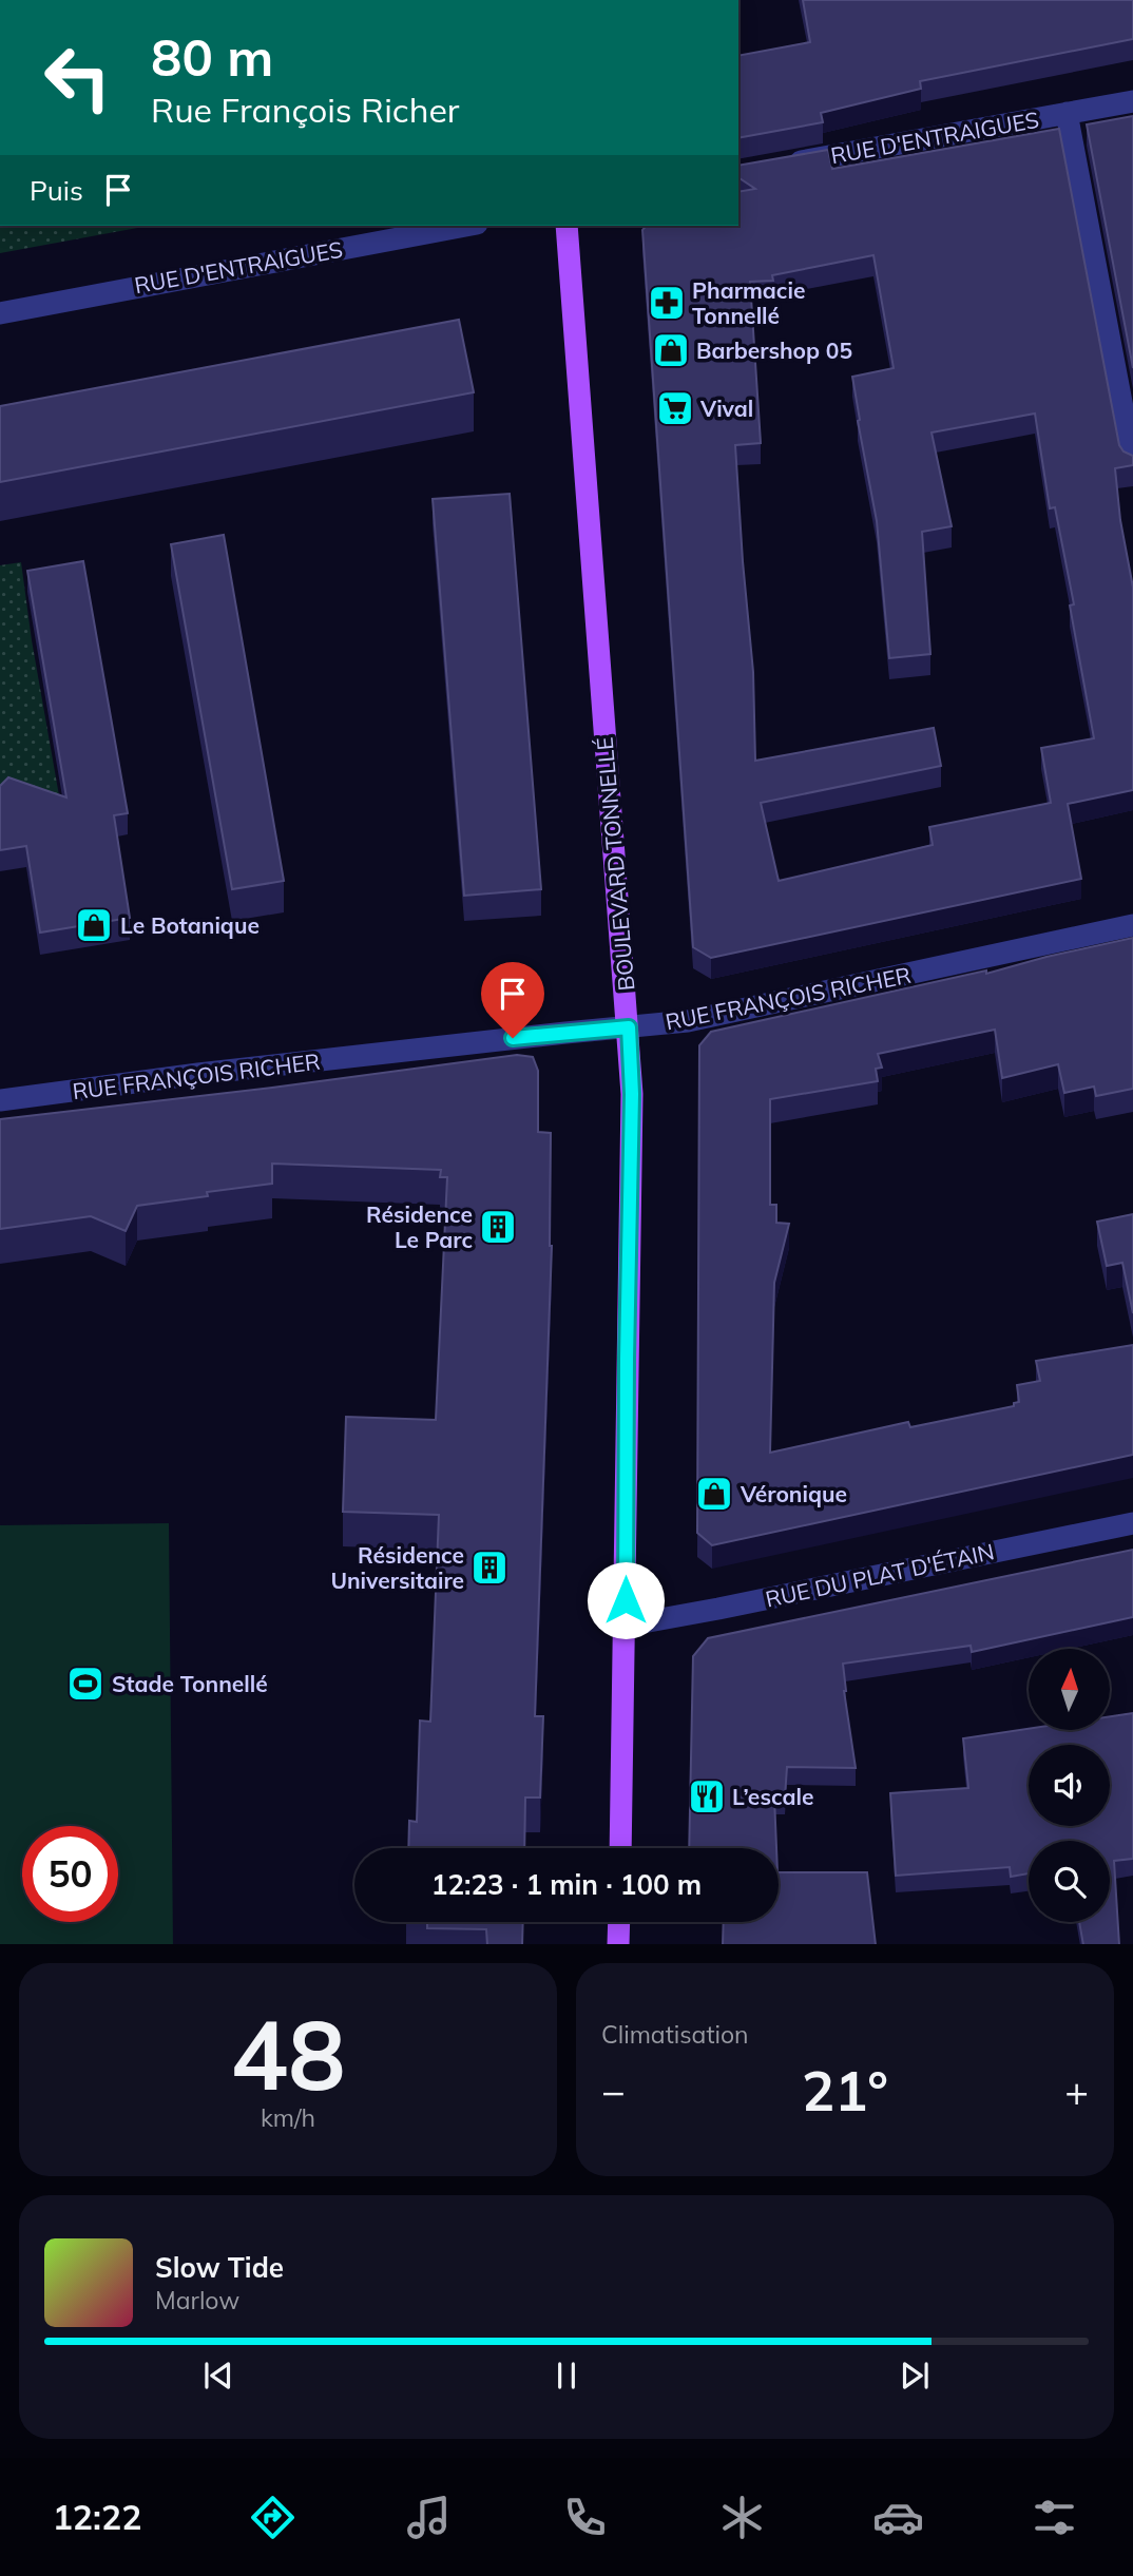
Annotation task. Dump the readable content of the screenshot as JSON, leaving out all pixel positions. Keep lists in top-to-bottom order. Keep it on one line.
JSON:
{"streets":{"main road":["BOULEVARD TONNELLÉ"],"street":["RUE D'ENTRAIGUES","RUE FRANÇOIS RICHER","RUE DU PLAT D'ÉTAIN"]},"crossings":[["BOULEVARD TONNELLÉ","RUE FRANÇOIS RICHER"],["BOULEVARD TONNELLÉ","RUE DU PLAT D'ÉTAIN"]],"places":{"pharmacy":["Pharmacie Tonnellé"],"shop":["Barbershop 05","Le Botanique","Véronique"],"supermarket":["Vival"],"building":["Résidence Le Parc","Résidence Universitaire"],"sports":["Stade Tonnellé"],"restaurant":["L’escale"]},"north":"top","page":{"turn":["80 m","Rue François Richer"],"then":"Puis","limit":"50","trip":"12:23 · 1 min · 100 m","tile":[["48","km/h"],"Climatisation"],"heat":["−","21°","+"],"song":["Slow Tide","Marlow"],"tabs":"12:22"}}
